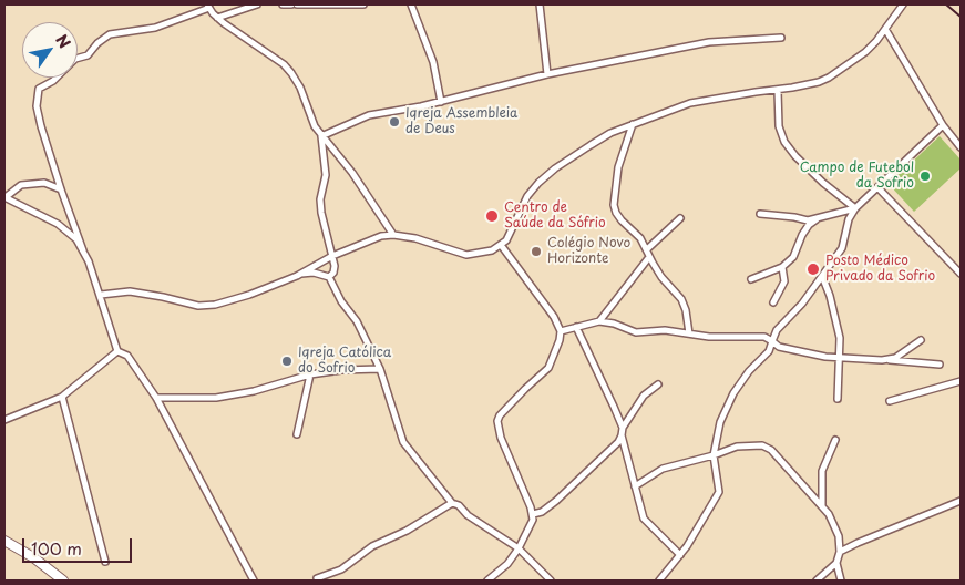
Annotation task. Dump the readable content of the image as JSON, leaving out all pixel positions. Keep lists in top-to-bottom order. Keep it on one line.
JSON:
{"places":["Igreja Assembleia de Deus","Campo de Futebol da Sofrio","Centro de Saúde da Sófrio","Colégio Novo Horizonte","Posto Médico Privado da Sofrio","Igreja Católica do Sofrio"],"scale_bar":"100 m","north":"top right"}
